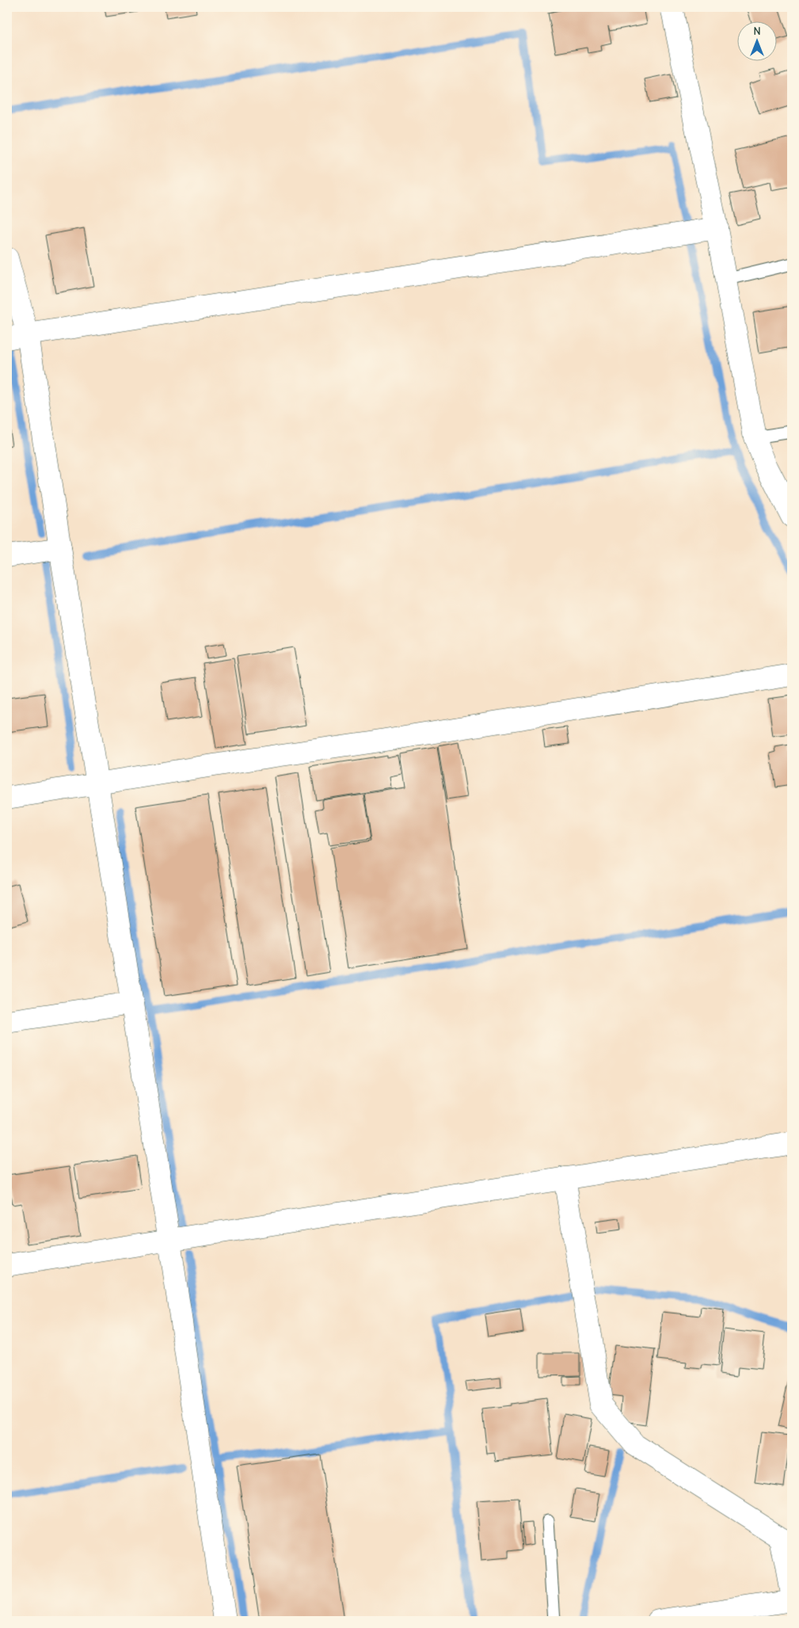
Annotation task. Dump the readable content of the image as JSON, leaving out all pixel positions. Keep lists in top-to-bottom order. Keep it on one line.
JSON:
{"north":"top"}
